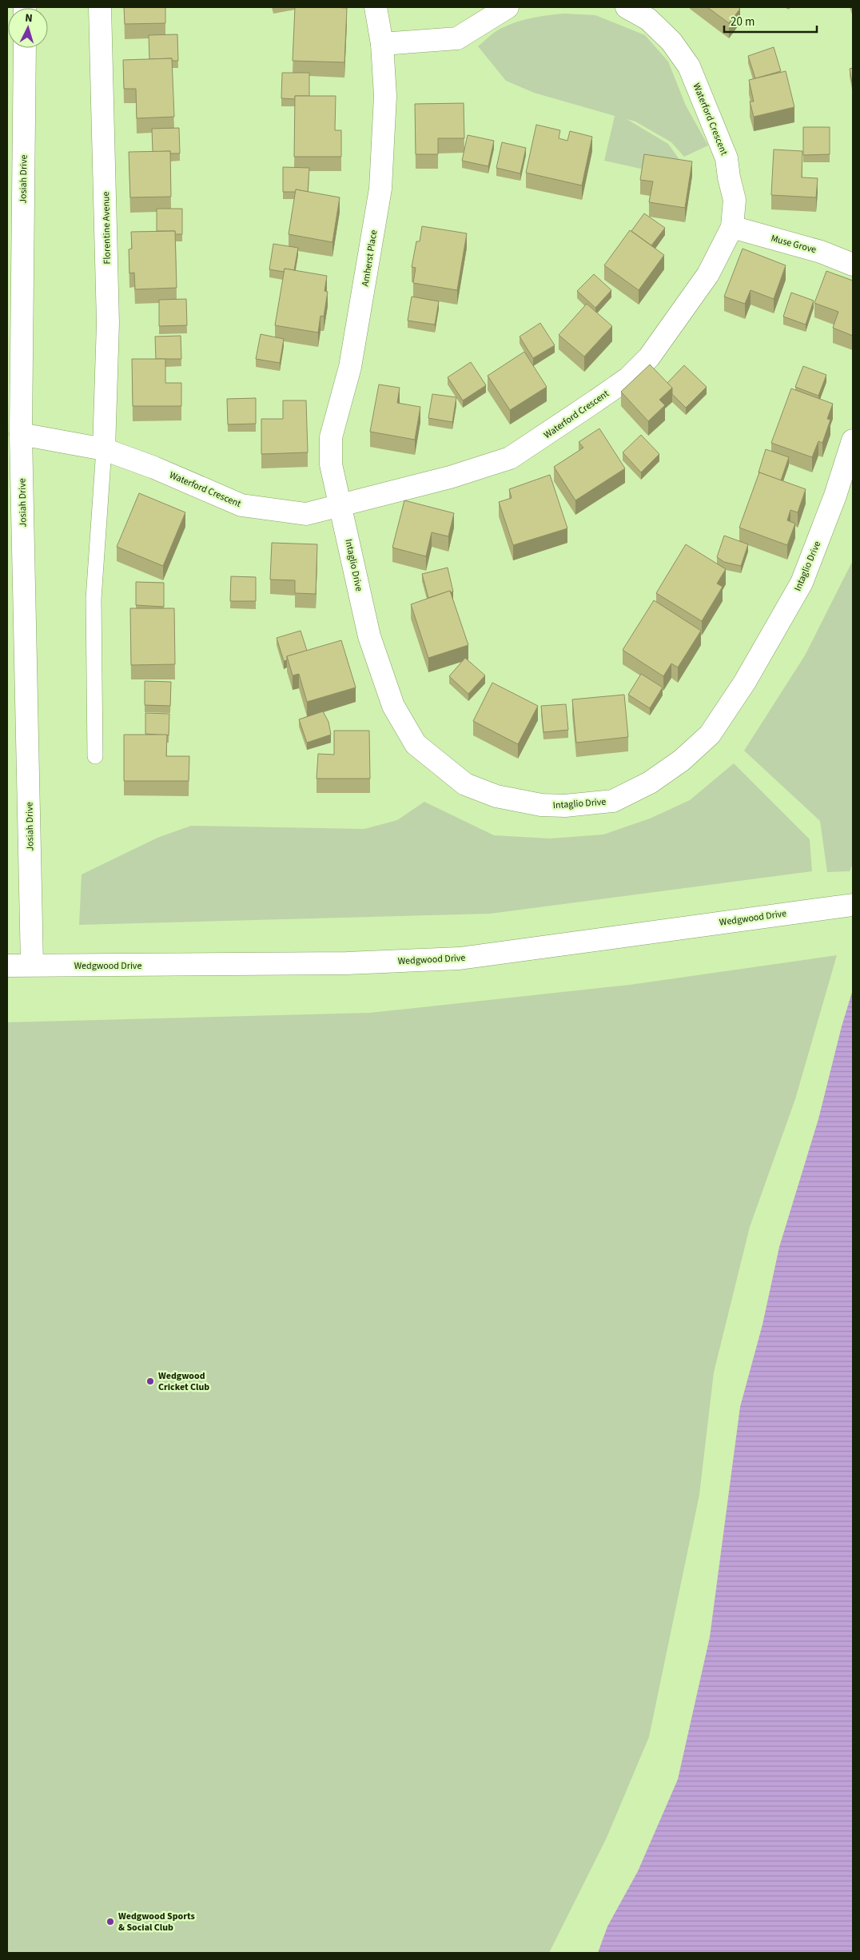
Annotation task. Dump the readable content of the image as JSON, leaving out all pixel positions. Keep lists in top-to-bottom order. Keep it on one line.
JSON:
{"streets":{"street":["Waterford Crescent","Josiah Drive","Florentine Avenue","Muse Grove","Amherst Place","Intaglio Drive","Wedgwood Drive"]},"crossings":[["Waterford Crescent","Josiah Drive"],["Waterford Crescent","Florentine Avenue"],["Waterford Crescent","Muse Grove"],["Waterford Crescent","Amherst Place"],["Waterford Crescent","Intaglio Drive"],["Josiah Drive","Wedgwood Drive"],["Amherst Place","Intaglio Drive"]],"places":["Wedgwood Cricket Club","Wedgwood Sports & Social Club"],"scale_bar":"20 m","north":"top"}
